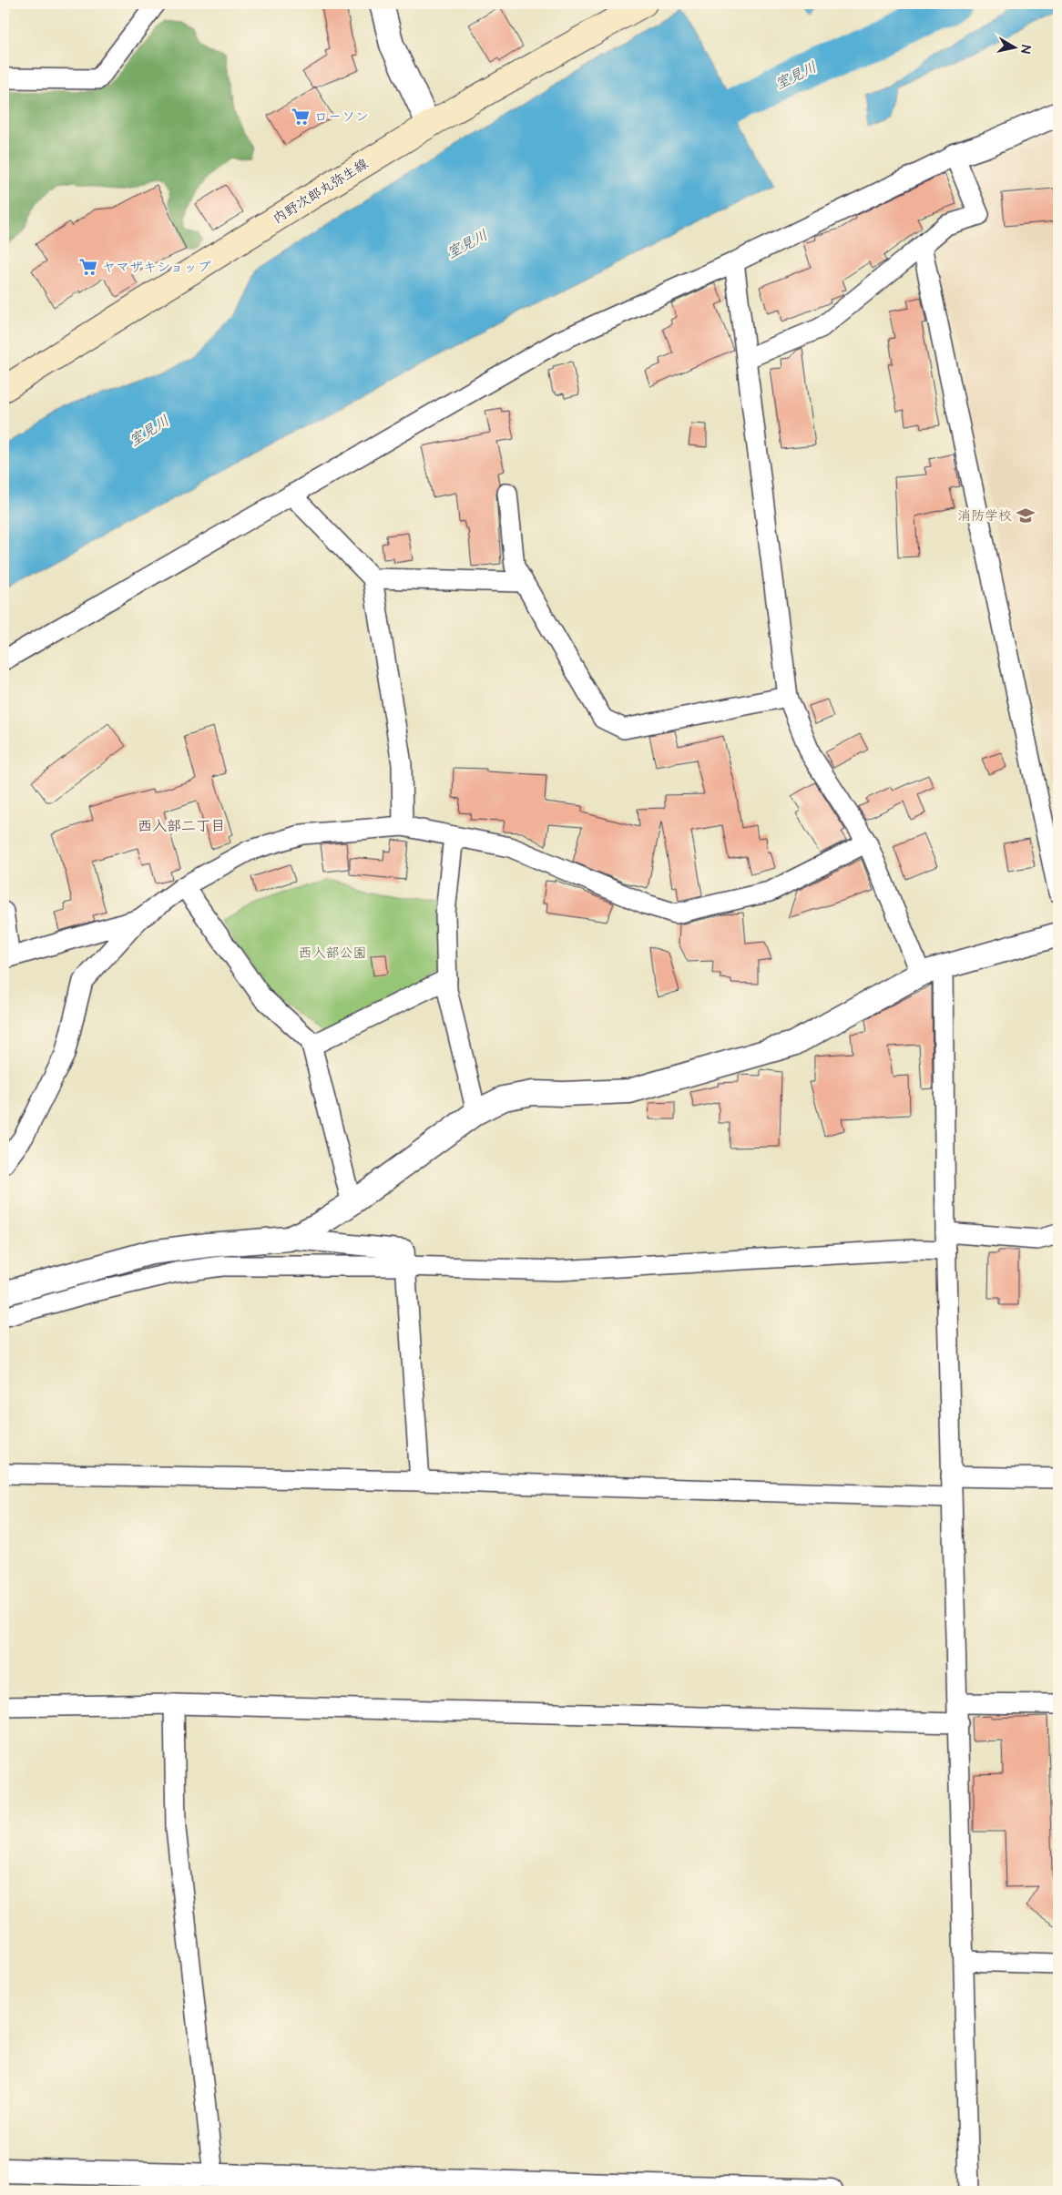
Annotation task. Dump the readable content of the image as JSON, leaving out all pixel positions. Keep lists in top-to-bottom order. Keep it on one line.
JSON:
{"streets":{"main road":["内野次郎丸弥生線"]},"districts":["西入部二丁目"],"water":["室見川"],"parks":["西入部公園"],"places":{"supermarket":["ローソン","ヤマザキショップ"],"school or university":["消防学校"]},"north":"right"}
